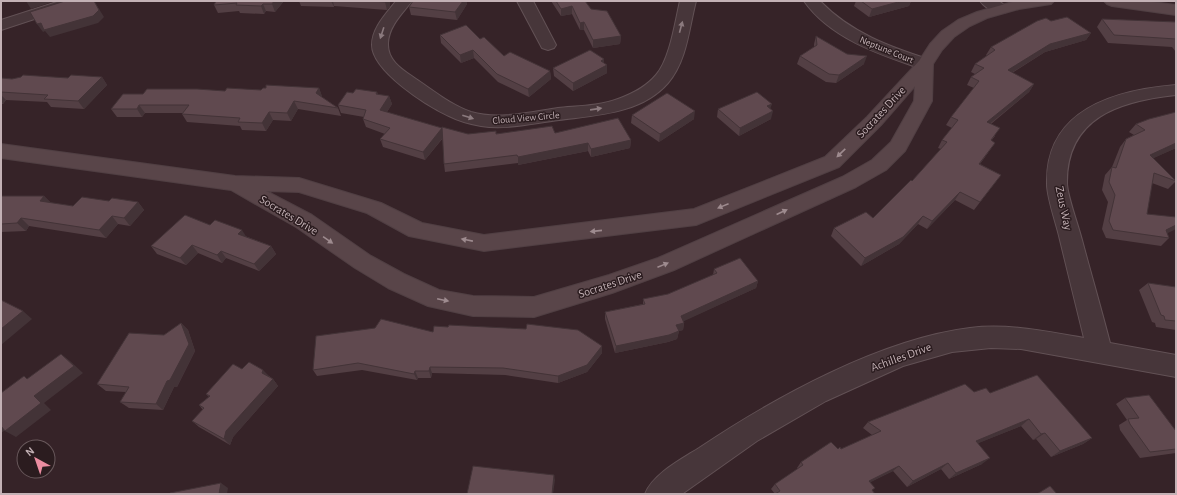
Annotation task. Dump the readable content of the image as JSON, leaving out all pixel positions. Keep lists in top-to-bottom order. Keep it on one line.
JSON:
{"streets":{"street":["Neptune Court","Socrates Drive","Cloud View Circle","Zeus Way","Achilles Drive"]},"crossings":[["Neptune Court","Socrates Drive"],["Zeus Way","Achilles Drive"]],"north":"top left"}
